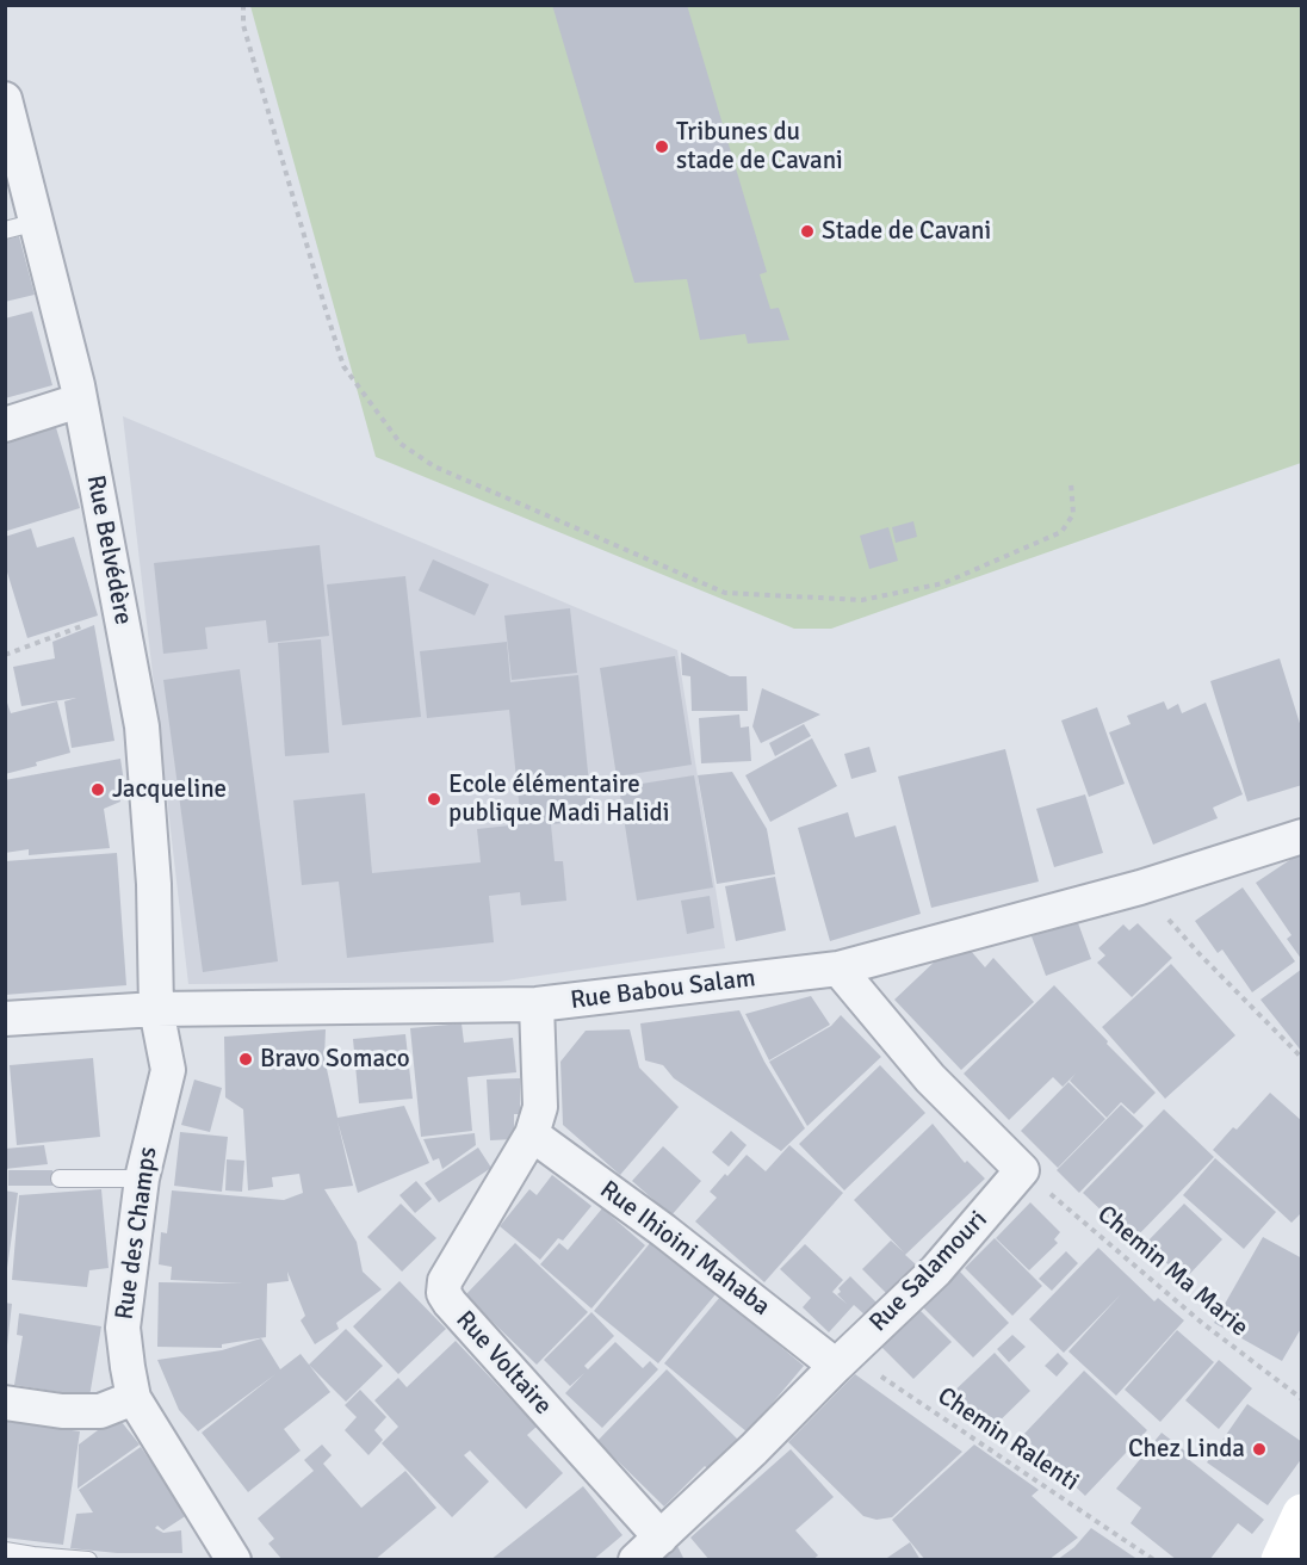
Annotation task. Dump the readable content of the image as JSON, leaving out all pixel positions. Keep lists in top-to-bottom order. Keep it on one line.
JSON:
{"streets":{"street":["Rue Belvédère","Rue Babou Salam","Rue des Champs","Rue Ihioini Mahaba","Rue Salamouri","Rue Voltaire"],"path":["Chemin Ma Marie","Chemin Ralenti"]},"crossings":[["Rue Belvédère","Rue Babou Salam"],["Rue Belvédère","Rue des Champs"],["Rue Babou Salam","Rue des Champs"],["Rue Babou Salam","Rue Voltaire"],["Rue Ihioini Mahaba","Rue Salamouri"],["Rue Ihioini Mahaba","Rue Voltaire"],["Rue Ihioini Mahaba","Chemin Ralenti"],["Rue Salamouri","Chemin Ma Marie"],["Rue Salamouri","Rue Voltaire"],["Rue Salamouri","Chemin Ralenti"]],"places":["Tribunes du stade de Cavani","Stade de Cavani","Jacqueline","Ecole élémentaire publique Madi Halidi","Bravo Somaco","Chez Linda"]}
